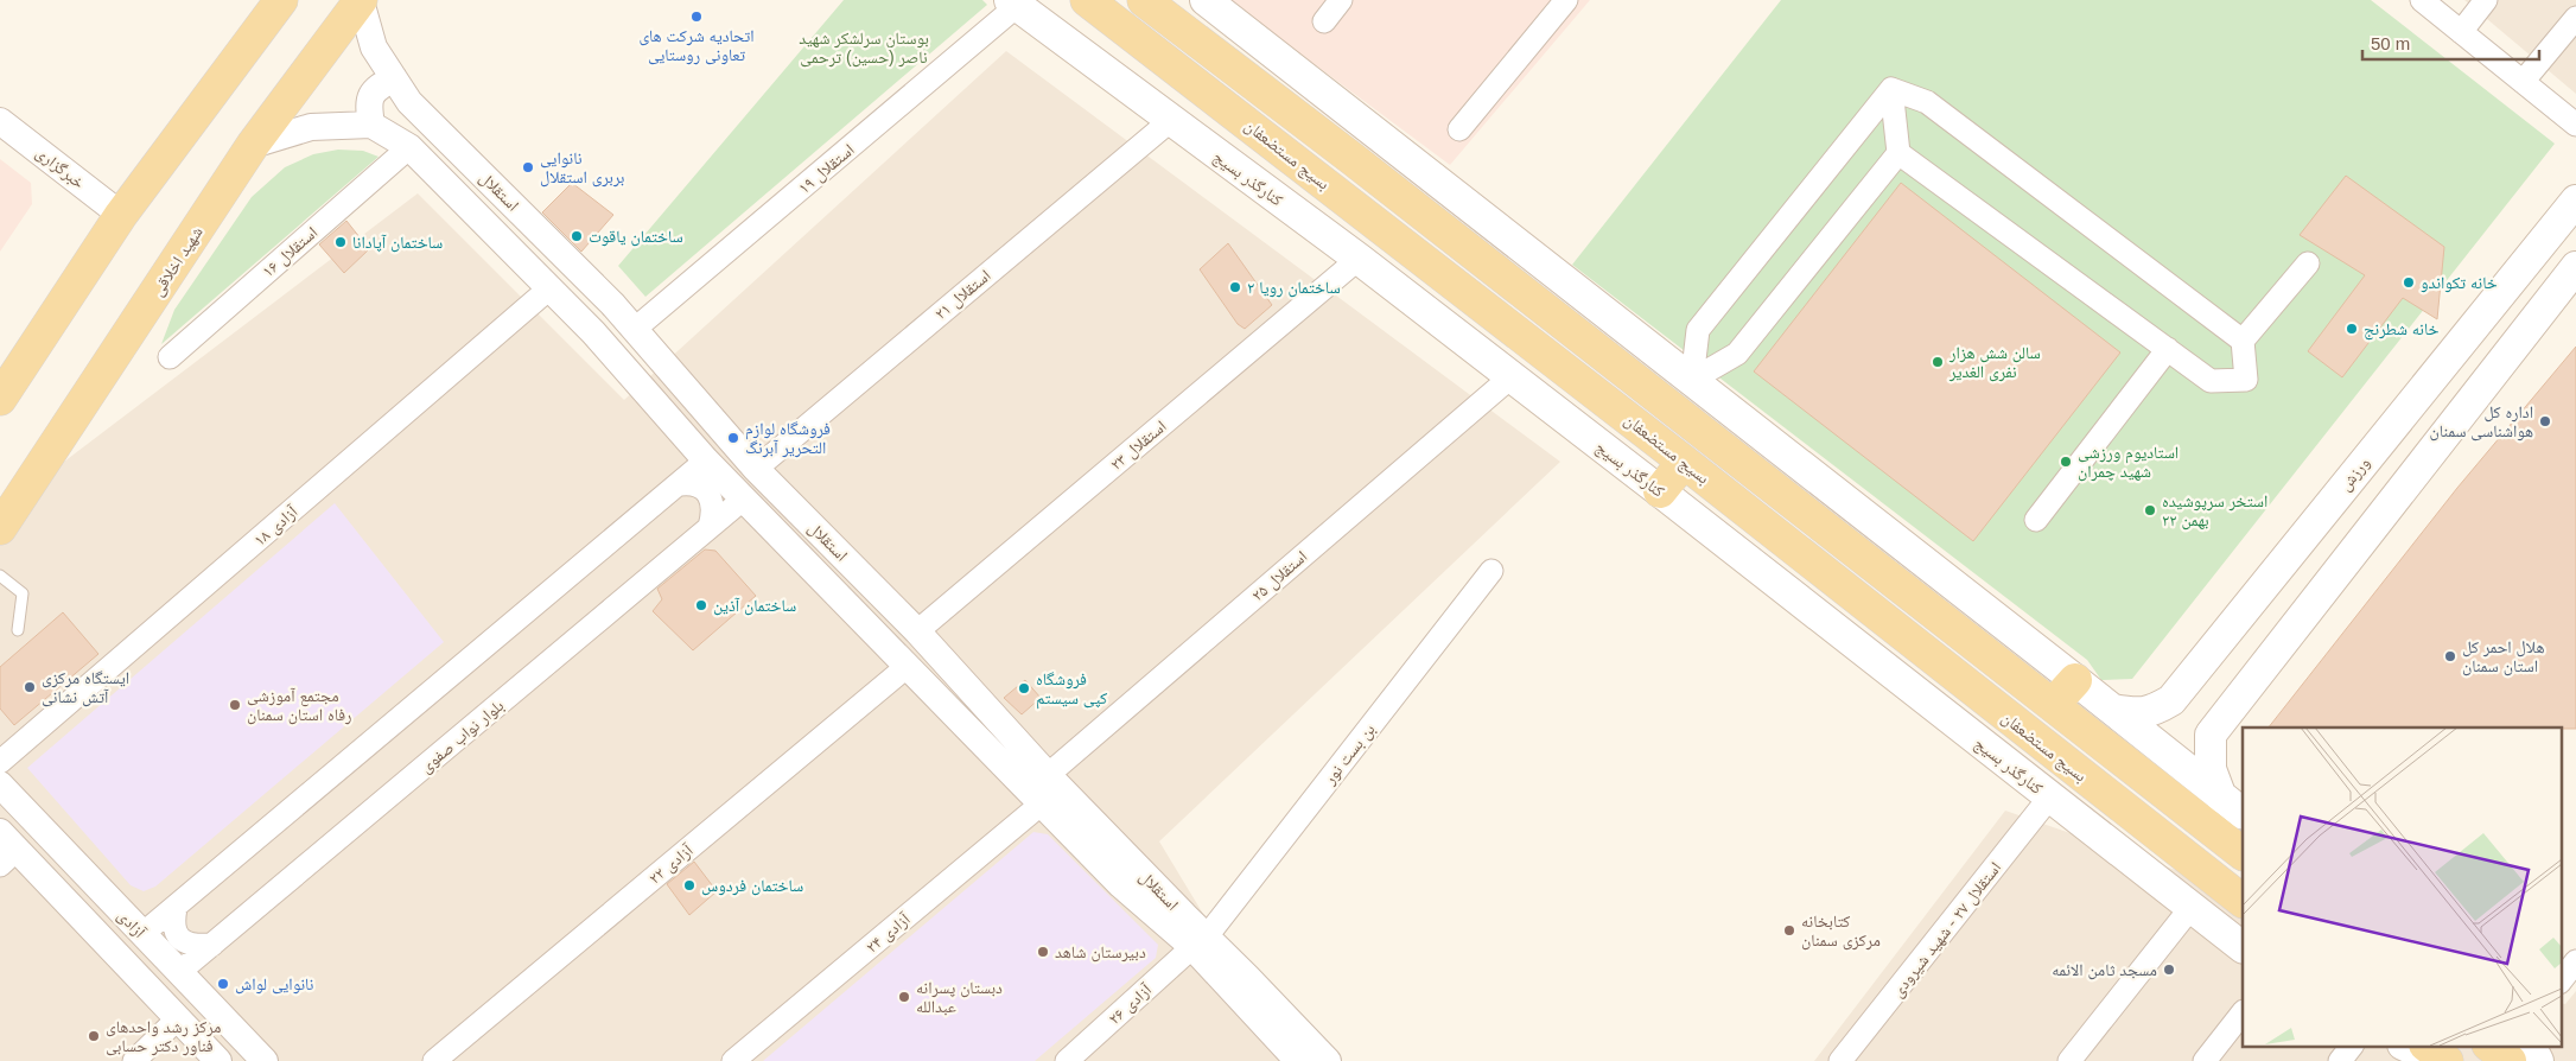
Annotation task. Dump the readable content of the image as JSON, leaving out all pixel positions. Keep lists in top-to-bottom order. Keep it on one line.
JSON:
{"streets":{"main road":["بسیج مستضعفان","کنارگذر بسیج","شهید اخلاقی","ورزش"],"street":["خبرگزاری","استقلال ۱۹","استقلال","استقلال ۱۶","استقلال ۲۱","استقلال ۲۳","آزادی ۱۸","استقلال ۲۵","بلوار نواب صفوی","بن بست نور","آزادی ۲۲","آزادی","استقلال ۲۷ - شهید شیرودی","آزادی ۲۴","آزادی ۲۶"]},"crossings":[["استقلال ۱۹","کنارگذر بسیج"],["استقلال ۱۹","استقلال"],["کنارگذر بسیج","استقلال ۲۱"],["کنارگذر بسیج","استقلال ۲۳"],["کنارگذر بسیج","استقلال ۲۵"],["کنارگذر بسیج","استقلال ۲۷ - شهید شیرودی"],["استقلال","استقلال ۱۶"],["استقلال","شهید اخلاقی"],["استقلال","استقلال ۲۱"],["استقلال","استقلال ۲۳"],["استقلال","آزادی ۱۸"],["استقلال","استقلال ۲۵"],["استقلال","بلوار نواب صفوی"],["استقلال","بن بست نور"],["استقلال","آزادی ۲۲"],["استقلال","آزادی ۲۴"],["استقلال","آزادی ۲۶"],["بلوار نواب صفوی","آزادی"],["بن بست نور","آزادی ۲۶"]],"parks":["بوستان سرلشکر شهید ناصر (حسین) ترحمی"],"places":["اتحادیه شرکت های تعاونی روستایی","نانوایی بربری استقلال","ساختمان یاقوت","ساختمان آپادانا","خانه تکواندو","ساختمان رویا ۲","خانه شطرنج","سالن شش هزار نفری الغدیر","اداره کل هواشناسی سمنان","فروشگاه لوازم التحریر آبرنگ","استادیوم ورزشی شهید چمران","استخر سرپوشیده ۲۲ بهمن","ساختمان آذین","هلال احمر کل استان سمنان","ایستگاه مرکزی آتش نشانی","فروشگاه کپی سیستم","مجتمع آموزشی رفاه استان سمنان","ساختمان فردوس","کتابخانه مرکزی سمنان","دبیرستان شاهد","مسجد ثامن الائمه","نانوایی لواش","دبستان پسرانه عبدالله","مرکز رشد واحدهای فناور دکتر حسابی"],"scale_bar":"50 m"}
